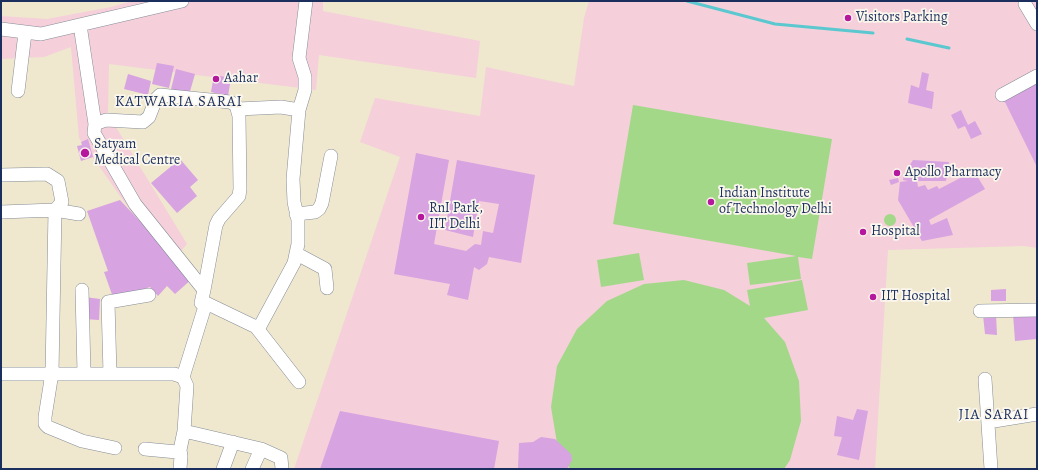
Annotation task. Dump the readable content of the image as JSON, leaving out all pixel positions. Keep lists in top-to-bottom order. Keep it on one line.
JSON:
{"districts":["KATWARIA SARAI","JIA SARAI"],"places":["Visitors Parking","Aahar","Satyam Medical Centre","Apollo Pharmacy","Indian Institute of Technology Delhi","RnI Park, IIT Delhi","Hospital","IIT Hospital"]}
